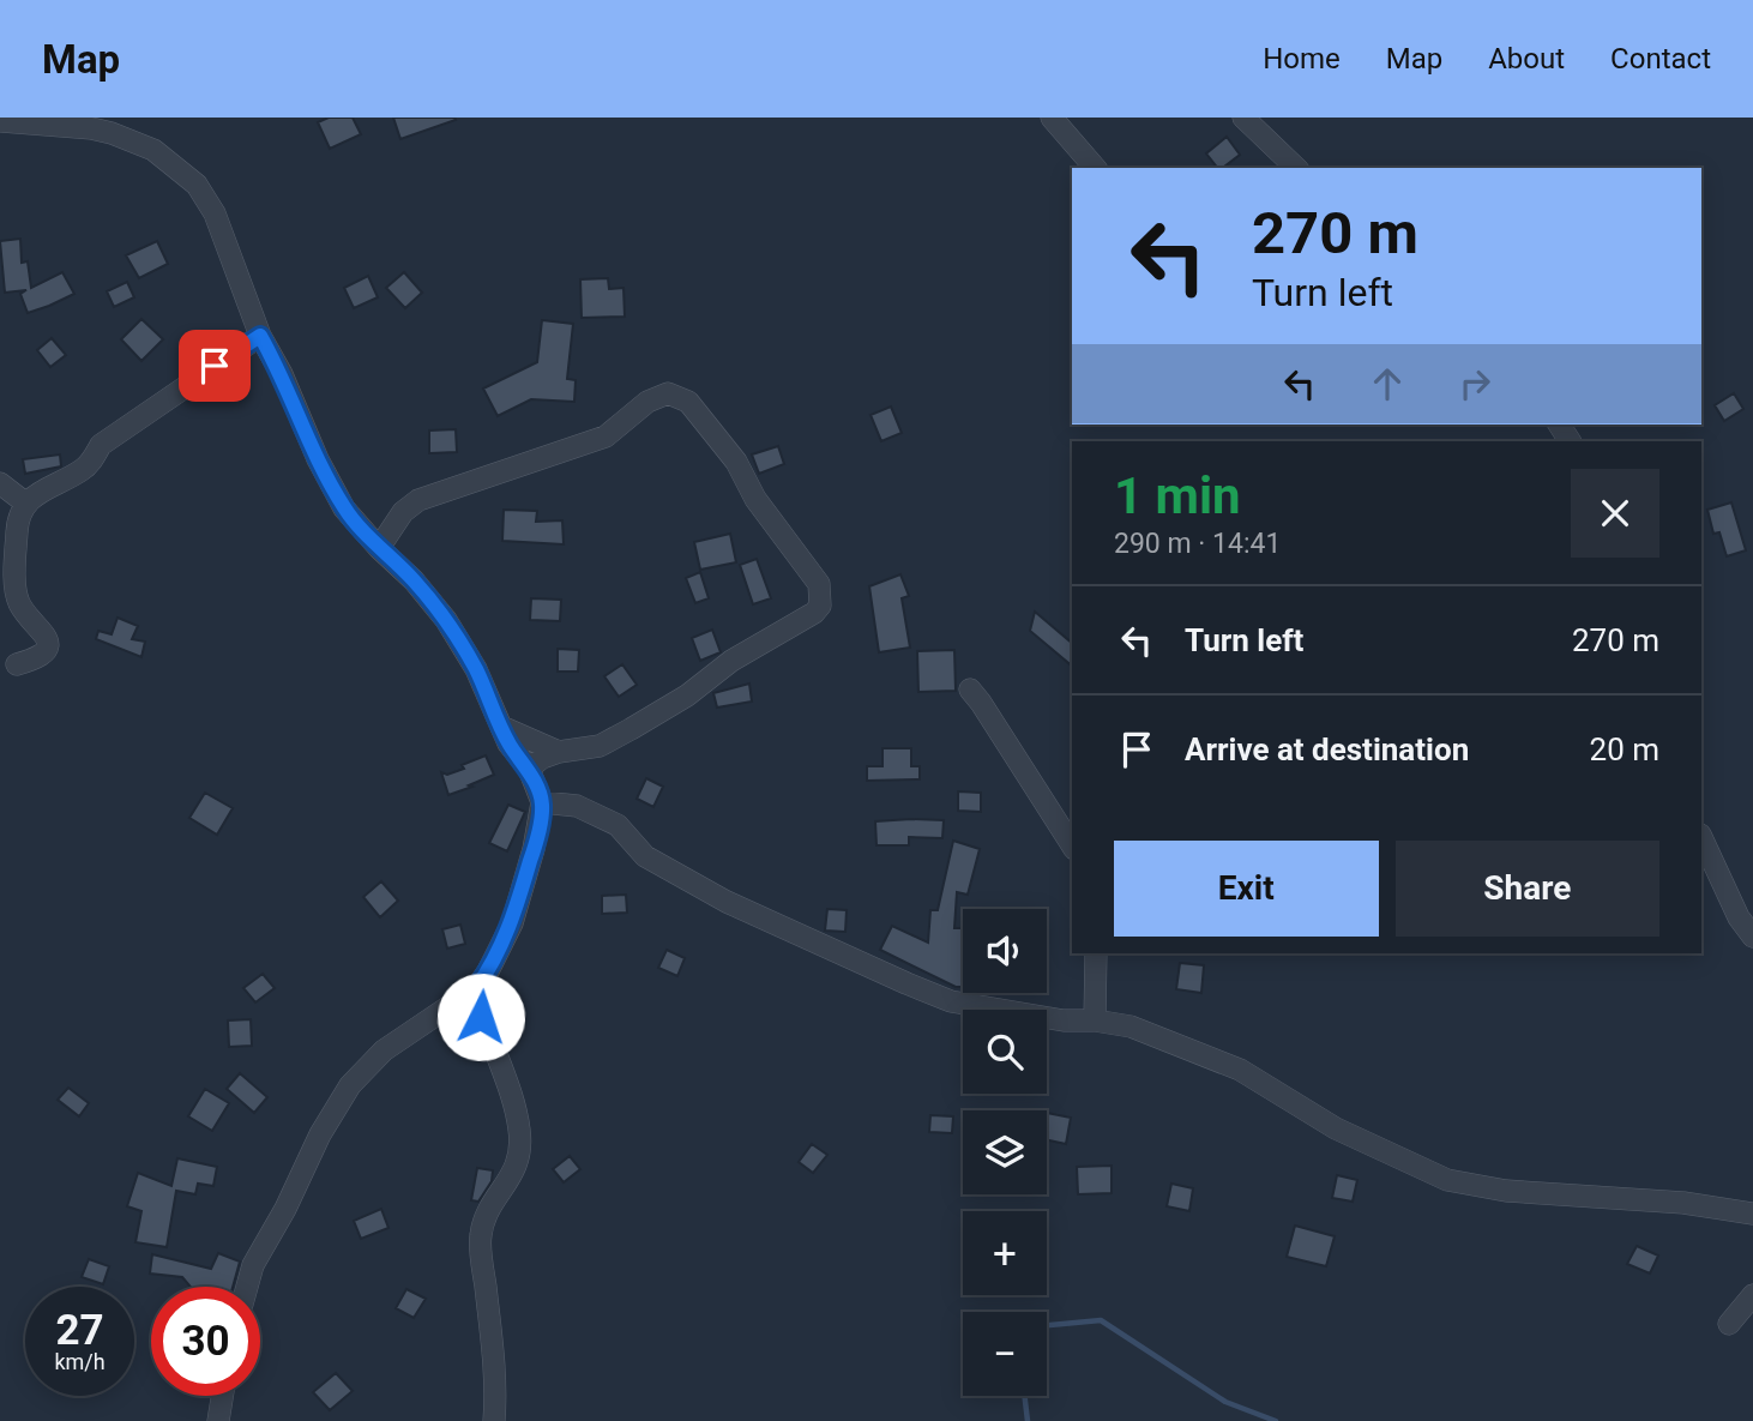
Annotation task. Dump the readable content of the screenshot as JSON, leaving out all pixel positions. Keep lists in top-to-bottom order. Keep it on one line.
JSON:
{"page":{"header":"Map","nav":["Home","Map","About","Contact"],"turn":["270 m","Turn left"],"heading":["1 min","290 m · 14:41"],"list":[{"name":"Turn left","value":"270 m"},{"name":"Arrive at destination","value":"20 m"}],"buttons":["Exit","Share"],"map_buttons":["+","−"],"speed":"27 km/h","limit":"30"}}
